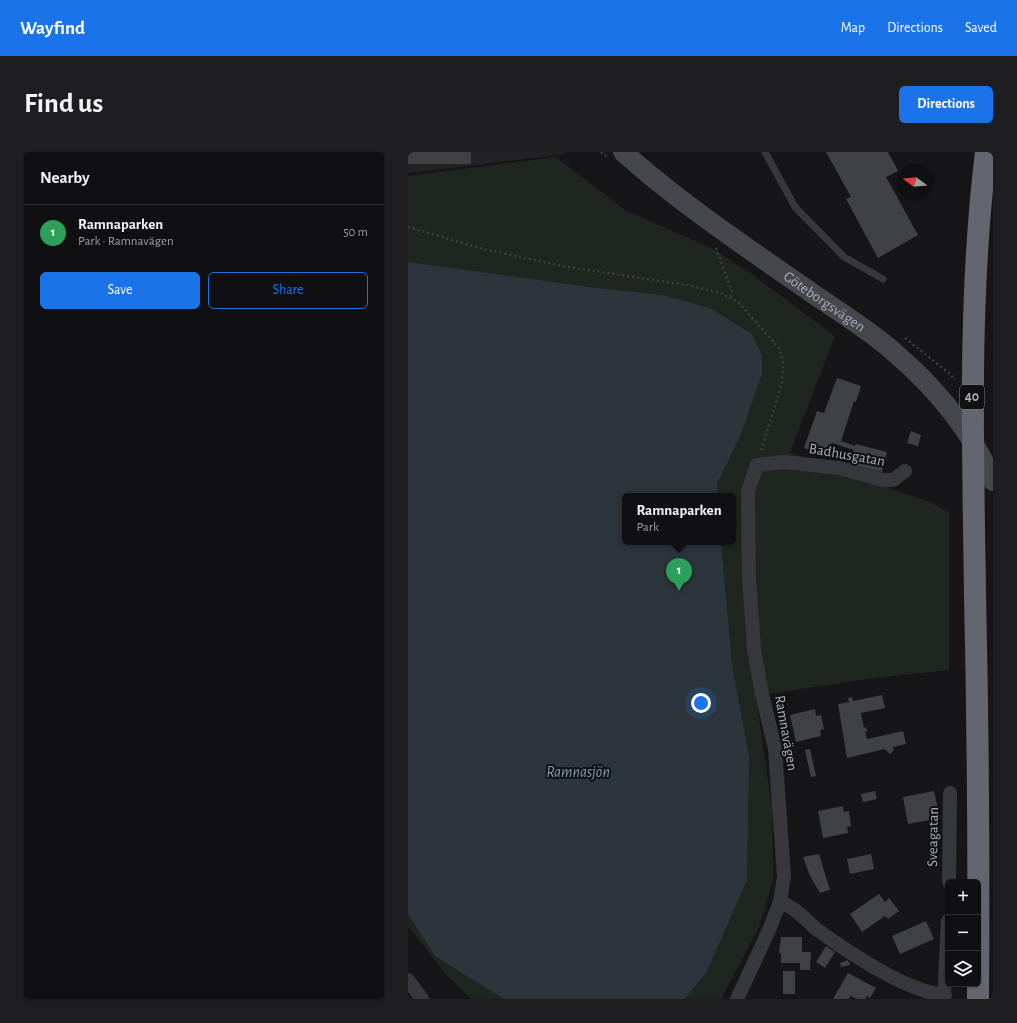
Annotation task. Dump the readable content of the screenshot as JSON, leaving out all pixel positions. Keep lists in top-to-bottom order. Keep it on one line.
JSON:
{"streets":{"highway":["40"],"main road":["Göteborgsvägen"],"street":["Badhusgatan","Ramnavägen","Sveagatan"]},"crossings":[["Badhusgatan","Ramnavägen"]],"water":["Ramnasjön"],"north":"left","page":{"header":"Wayfind","nav":["Map","Directions","Saved"],"buttons":["Directions",["Save","Share"]],"title":"Find us","heading":"Nearby","list":[{"mark":"1","name":"Ramnaparken","note":"Park · Ramnavägen","value":"50 m"}],"popup":["Ramnaparken","Park"],"pins":"1","map_buttons":["+","−"]}}
